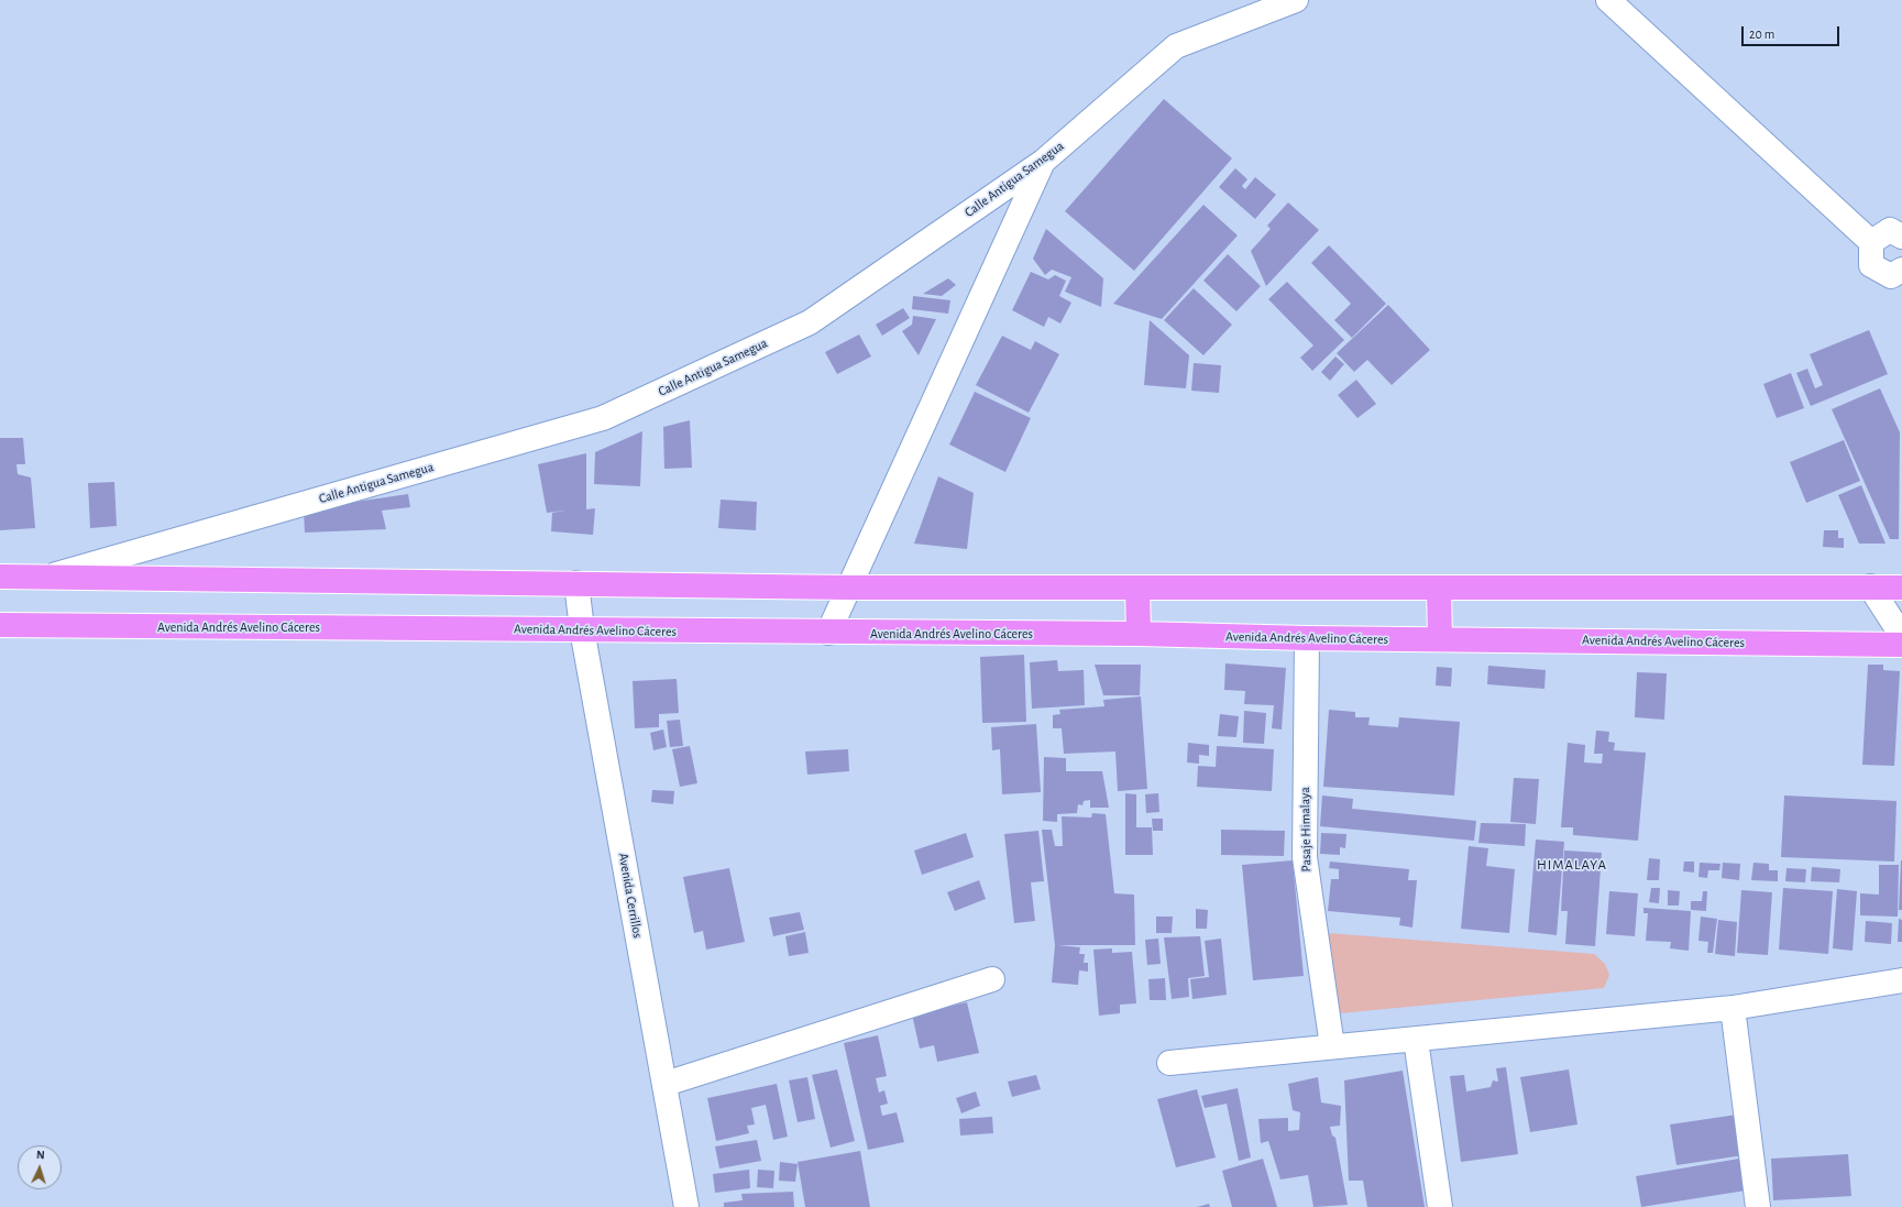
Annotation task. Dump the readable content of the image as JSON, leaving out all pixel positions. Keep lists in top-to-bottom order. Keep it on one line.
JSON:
{"streets":{"highway":["Avenida Andrés Avelino Cáceres"],"street":["Calle Antigua Samegua","Pasaje Himalaya","Avenida Cerrillos"]},"crossings":[["Avenida Andrés Avelino Cáceres","Pasaje Himalaya"],["Avenida Andrés Avelino Cáceres","Avenida Cerrillos"]],"districts":["HIMALAYA"],"scale_bar":"20 m","north":"top"}
